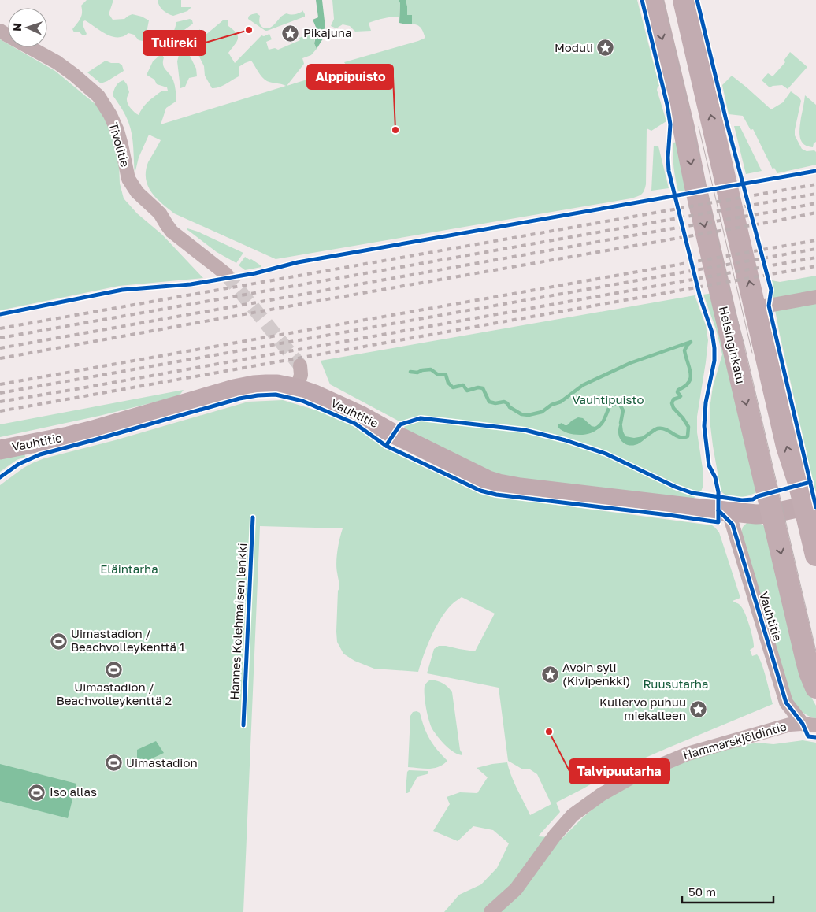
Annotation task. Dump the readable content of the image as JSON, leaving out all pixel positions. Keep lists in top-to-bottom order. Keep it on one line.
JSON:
{"streets":{"main road":["Helsinginkatu","Vauhtitie"],"street":["Tivolitie","Hammarskjöldintie"],"cycle path":["Hannes Kolehmaisen lenkki"]},"crossings":[["Helsinginkatu","Vauhtitie"],["Vauhtitie","Hammarskjöldintie"]],"parks":["Vauhtipuisto","Eläintarha","Ruusutarha"],"places":{"other":["Tulireki","Alppipuisto","Talvipuutarha"],"place":["Pikajuna","Moduli","Avoin syli (Kivipenkki)","Kullervo puhuu miekalleen"],"sports":["Uimastadion / Beachvolleykenttä 1","Uimastadion / Beachvolleykenttä 2","Uimastadion","Iso allas"]},"scale_bar":"50 m","north":"left"}
